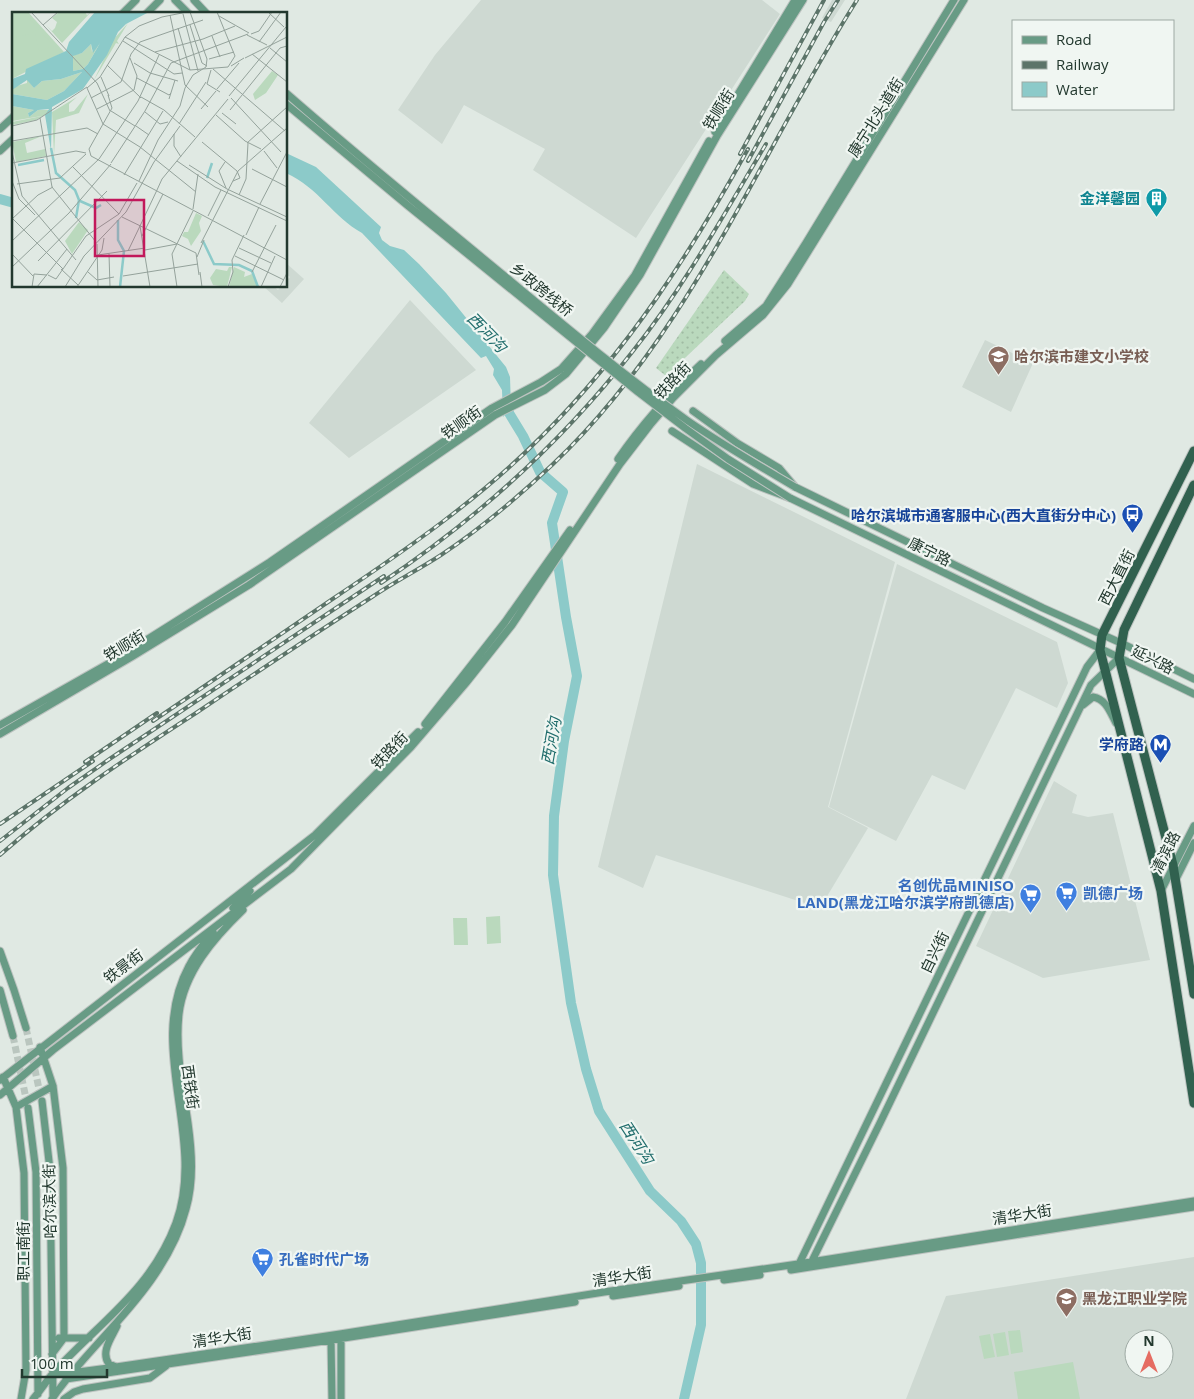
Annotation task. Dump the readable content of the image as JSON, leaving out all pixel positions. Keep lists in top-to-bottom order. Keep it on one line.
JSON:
{"streets":{"highway":["西大直街"],"main road":["铁顺街","康宁北头道街","乡政跨线桥","铁路街","康宁路","延兴路","清滨路","自兴街","铁景街","西铁街","哈尔滨大街","清华大街","职工南街"]},"crossings":[["康宁北头道街","铁路街"],["乡政跨线桥","康宁路"],["铁路街","铁景街"],["铁路街","西铁街"],["康宁路","西大直街"],["康宁路","延兴路"],["康宁路","自兴街"],["西大直街","延兴路"],["延兴路","自兴街"],["自兴街","清华大街"],["铁景街","西铁街"],["铁景街","哈尔滨大街"],["清华大街","职工南街"]],"water":["西河沟"],"places":{"building":["金洋馨园"],"school or university":["哈尔滨市建文小学校","黑龙江职业学院"],"bus stop":["哈尔滨城市通客服中心(西大直街分中心)"],"metro station":["学府路"],"supermarket":["凯德广场","名创优品MINISO LAND(黑龙江哈尔滨学府凯德店)","孔雀时代广场"]},"legend":["Road","Railway","Water"],"scale_bar":"100 m","north":"top"}
